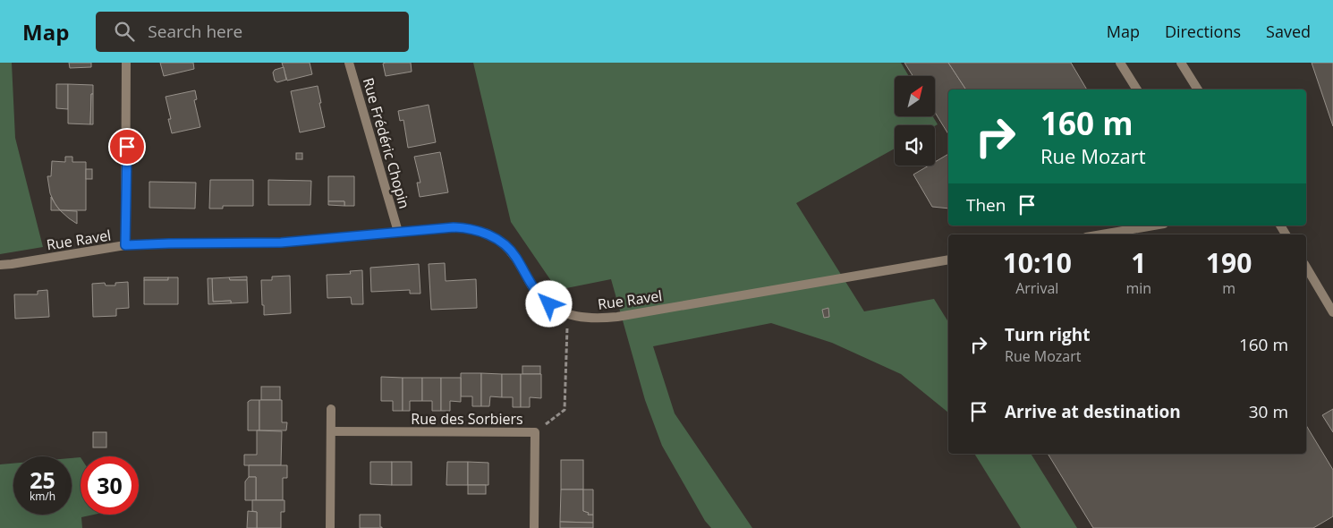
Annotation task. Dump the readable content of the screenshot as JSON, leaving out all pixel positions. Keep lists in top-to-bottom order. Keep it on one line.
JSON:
{"streets":{"street":["Rue Frédéric Chopin","Rue Ravel","Rue des Sorbiers"]},"crossings":[["Rue Frédéric Chopin","Rue Ravel"]],"north":"top right","page":{"header":"Map","search":"Search here","nav":["Map","Directions","Saved"],"turn":["160 m","Rue Mozart"],"then":"Then","eta":["10:10","Arrival","1","min","190","m"],"list":[{"name":"Turn right","note":"Rue Mozart","value":"160 m"},{"name":"Arrive at destination","value":"30 m"}],"speed":"25 km/h","limit":"30"}}
